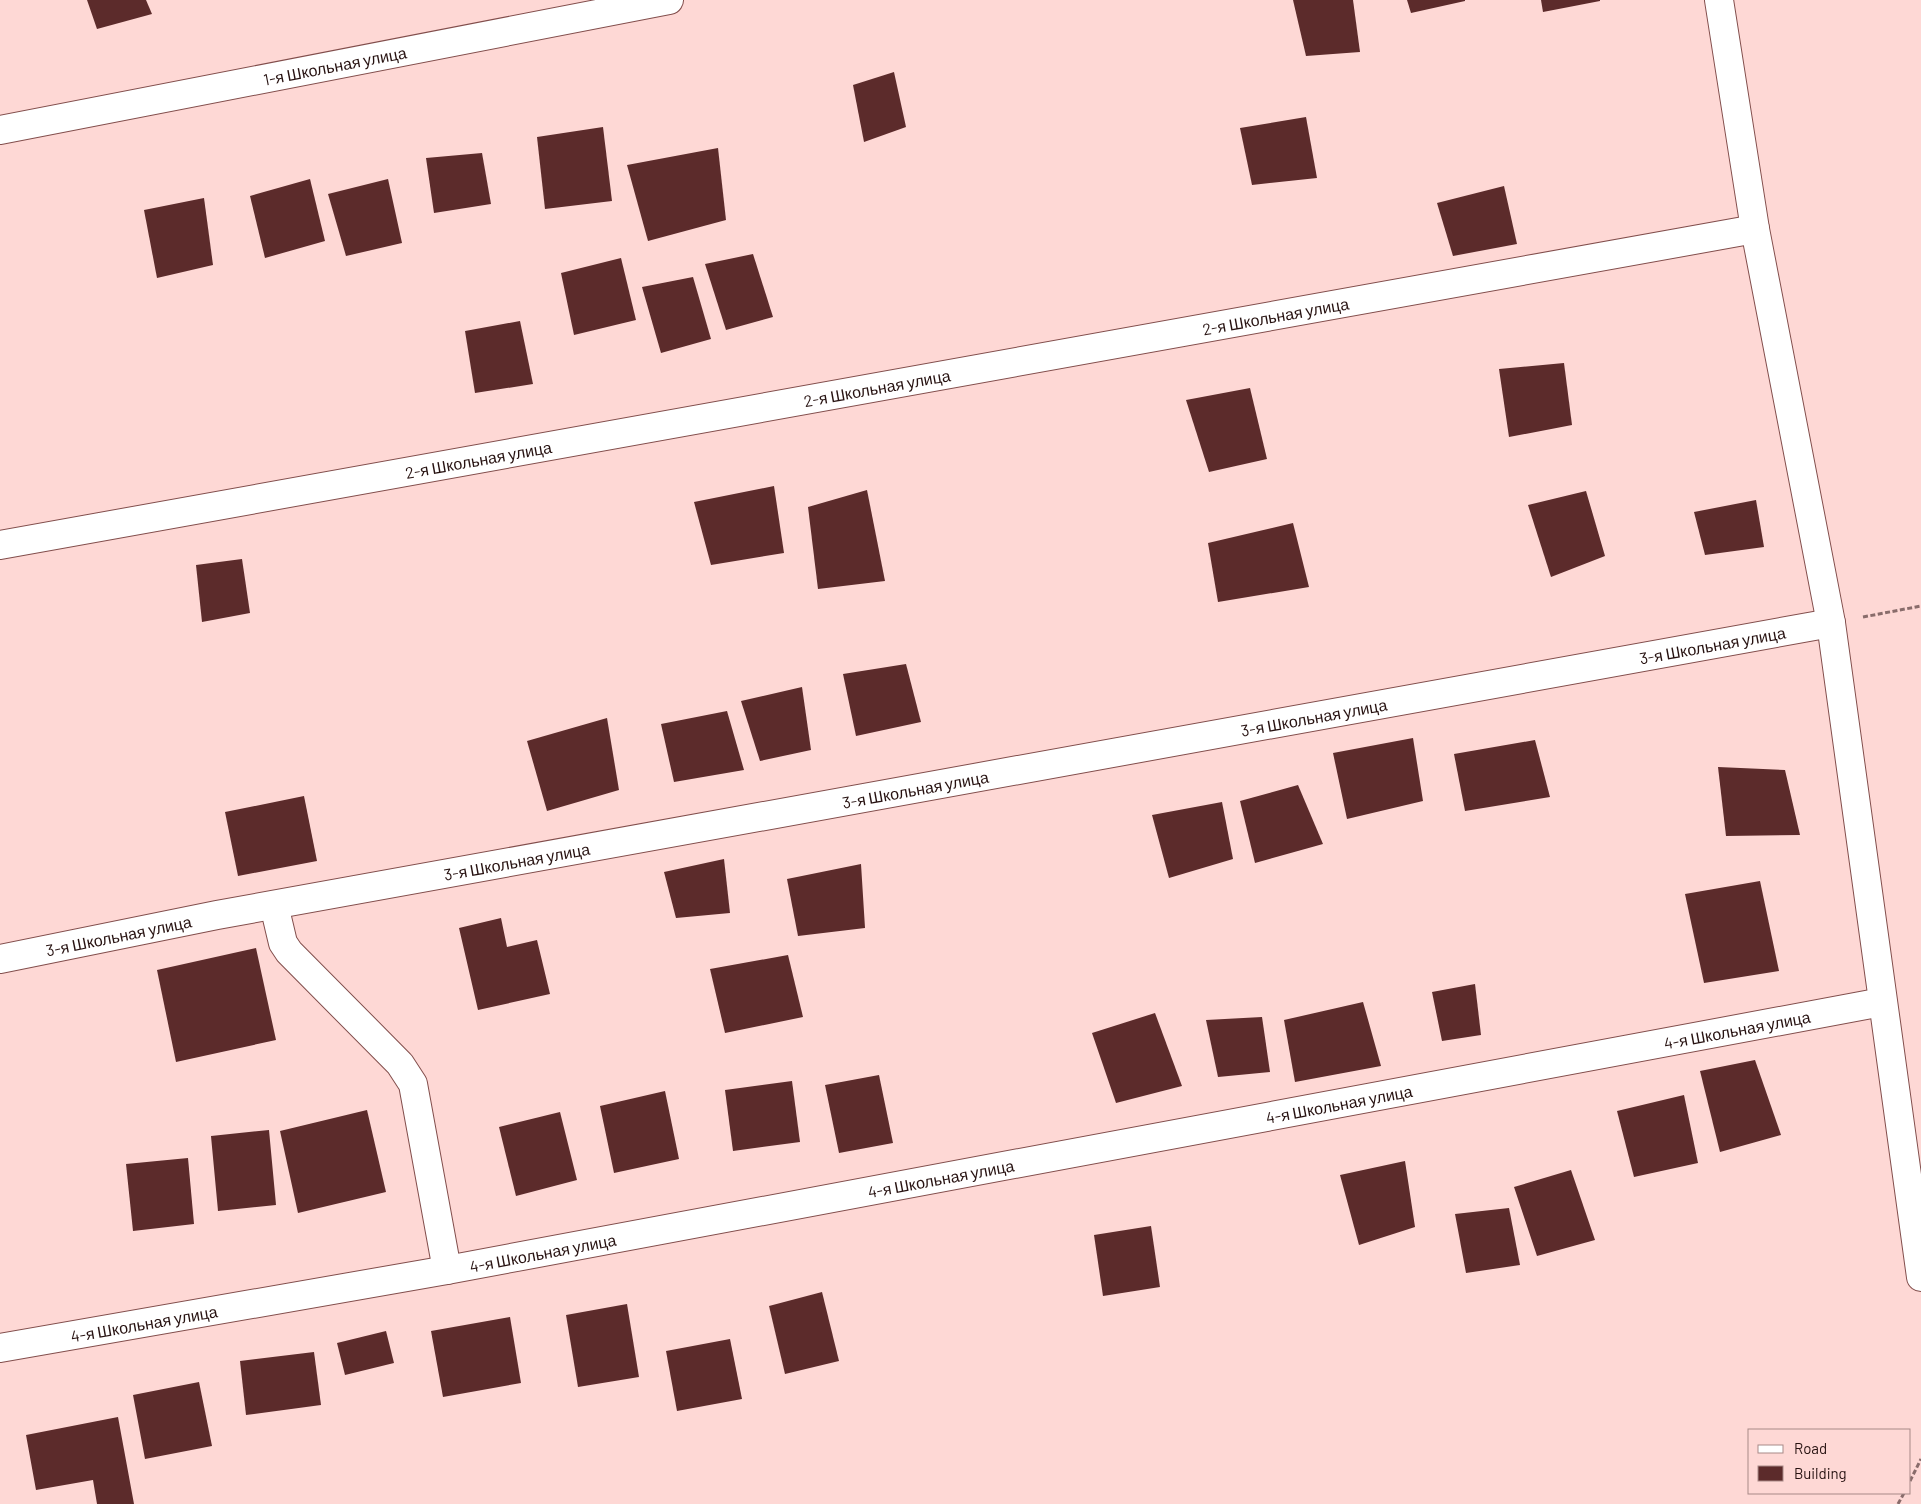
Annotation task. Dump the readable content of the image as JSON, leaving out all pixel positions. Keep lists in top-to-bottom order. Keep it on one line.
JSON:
{"streets":{"street":["1-я Школьная улица","2-я Школьная улица","3-я Школьная улица","4-я Школьная улица"]},"legend":["Road","Building"]}
